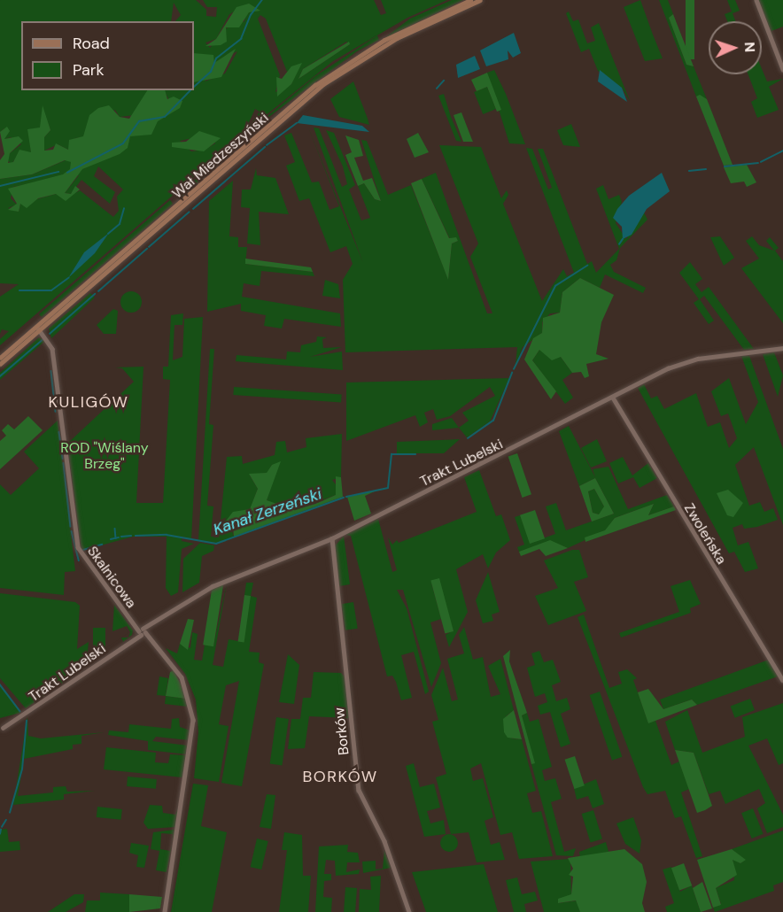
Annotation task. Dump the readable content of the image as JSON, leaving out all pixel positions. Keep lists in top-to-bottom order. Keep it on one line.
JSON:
{"streets":{"main road":["Wał Miedzeszyński"],"street":["Trakt Lubelski","Zwoleńska","Skalnicowa","Borków"]},"crossings":[["Wał Miedzeszyński","Skalnicowa"],["Trakt Lubelski","Zwoleńska"],["Trakt Lubelski","Skalnicowa"],["Trakt Lubelski","Borków"]],"districts":["KULIGÓW","BORKÓW"],"water":["Kanał Zerzeński"],"parks":["ROD \"Wiślany Brzeg\""],"legend":["Road","Park"],"north":"right"}
